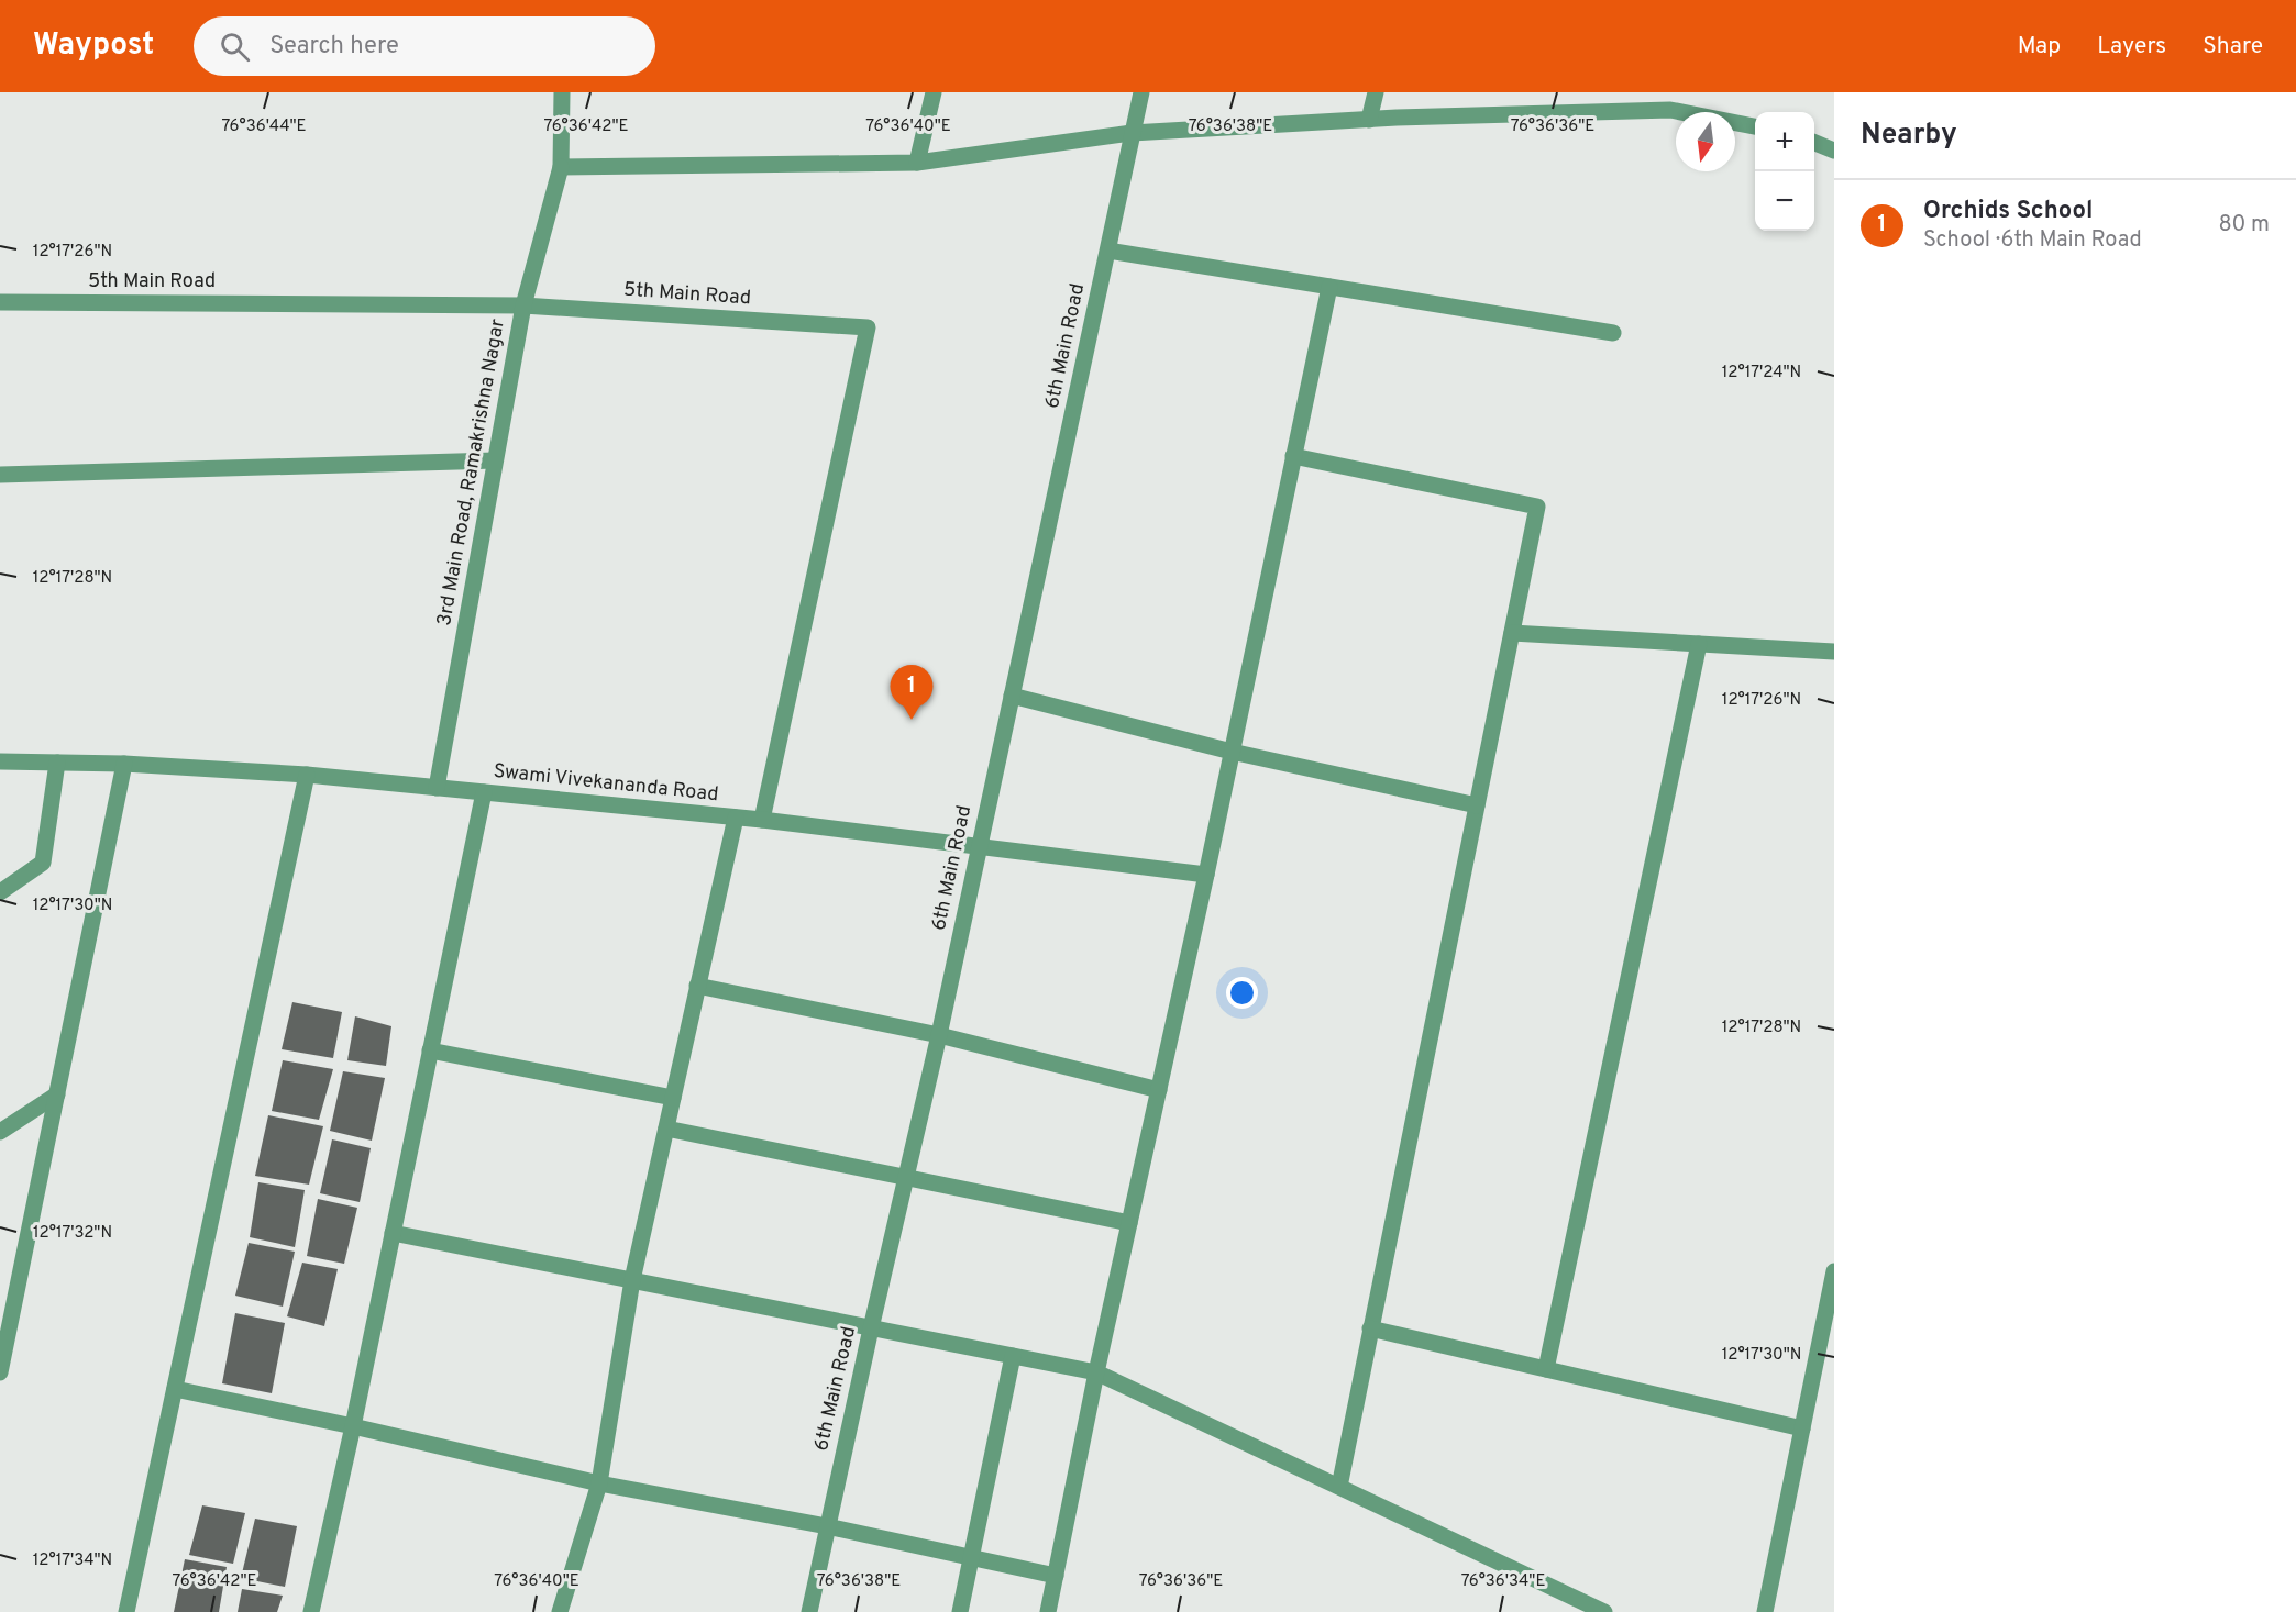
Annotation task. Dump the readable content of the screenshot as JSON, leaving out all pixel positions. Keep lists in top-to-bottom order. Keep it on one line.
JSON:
{"streets":{"street":["5th Main Road","6th Main Road","3rd Main Road, Ramakrishna Nagar","Swami Vivekananda Road"]},"crossings":[["5th Main Road","3rd Main Road, Ramakrishna Nagar"],["5th Main Road","Swami Vivekananda Road"],["6th Main Road","Swami Vivekananda Road"],["3rd Main Road, Ramakrishna Nagar","Swami Vivekananda Road"]],"north":"bottom","page":{"header":"Waypost","search":"Search here","nav":["Map","Layers","Share"],"heading":"Nearby","map_buttons":["+","−"],"list":[{"mark":"1","name":"Orchids School","note":"School · 6th Main Road","value":"80 m"}],"pins":"1"},"coordinates":["76°36'44\"E","76°36'42\"E","76°36'40\"E","76°36'38\"E","76°36'36\"E","12°17'26\"N","12°17'24\"N","12°17'28\"N","12°17'30\"N","12°17'32\"N","12°17'34\"N","76°36'34\"E"]}
